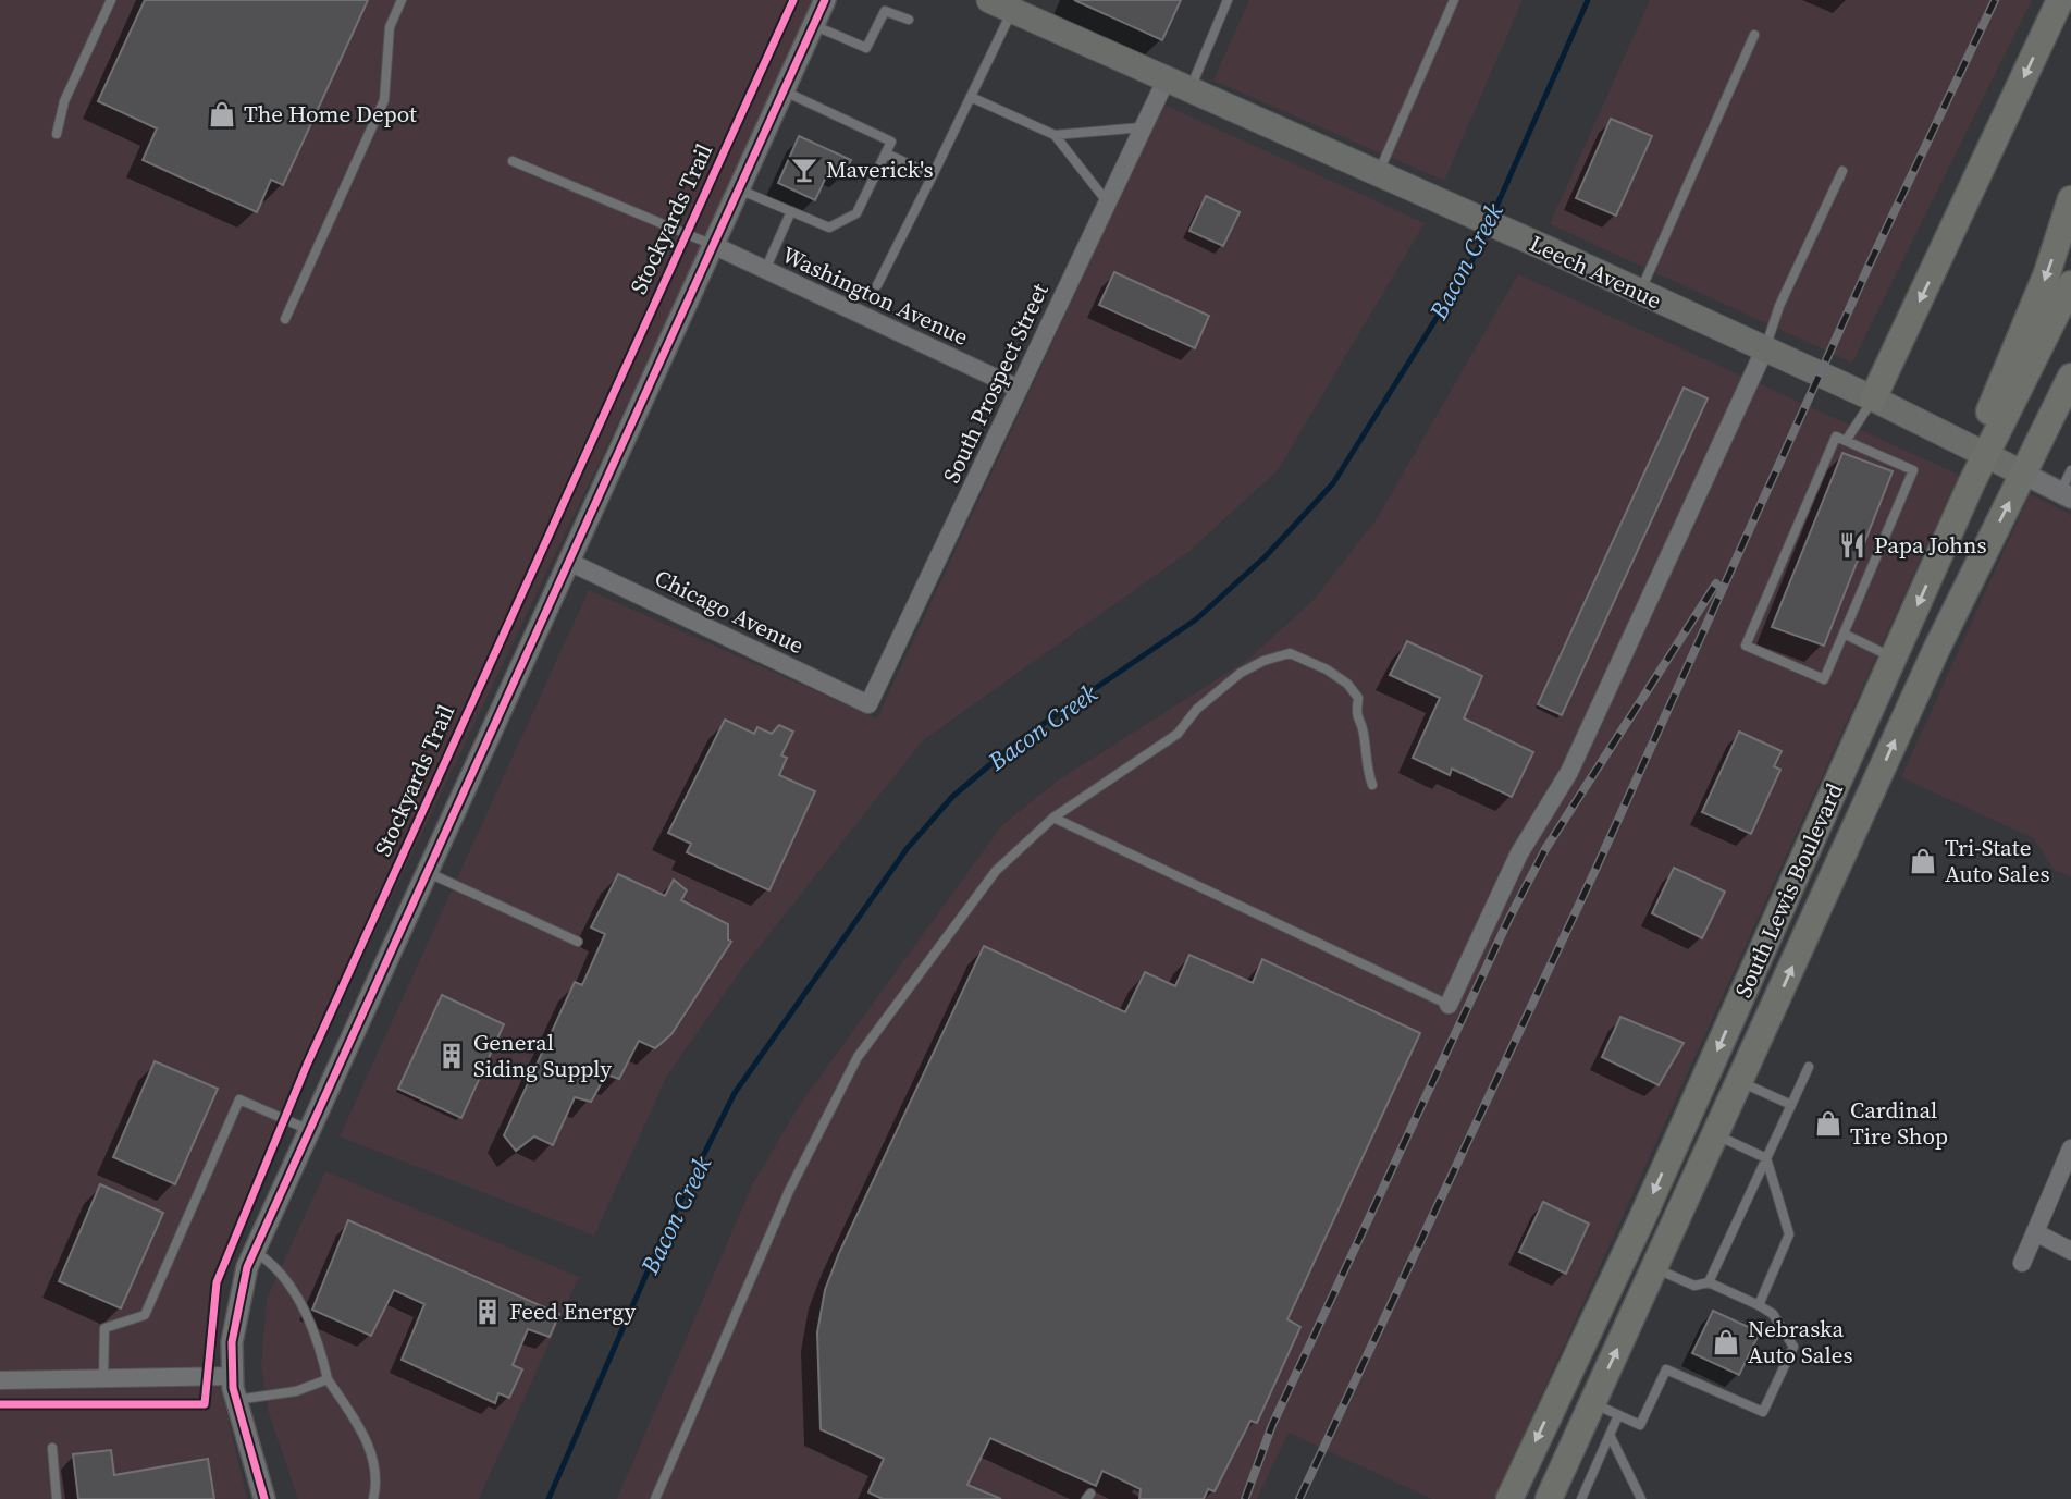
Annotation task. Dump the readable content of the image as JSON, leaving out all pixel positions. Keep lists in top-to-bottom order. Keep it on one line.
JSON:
{"streets":{"main road":["Leech Avenue","South Lewis Boulevard"],"street":["Washington Avenue","South Prospect Street","Chicago Avenue"],"cycle path":["Stockyards Trail"]},"crossings":[["Leech Avenue","South Prospect Street"],["Leech Avenue","South Lewis Boulevard"],["Washington Avenue","South Prospect Street"],["South Prospect Street","Chicago Avenue"]],"water":["Bacon Creek"],"places":{"shop":["The Home Depot","Tri-State Auto Sales","Cardinal Tire Shop","Nebraska Auto Sales"],"bar":["Maverick's"],"restaurant":["Papa Johns"],"building":["General Siding Supply","Feed Energy"]}}
